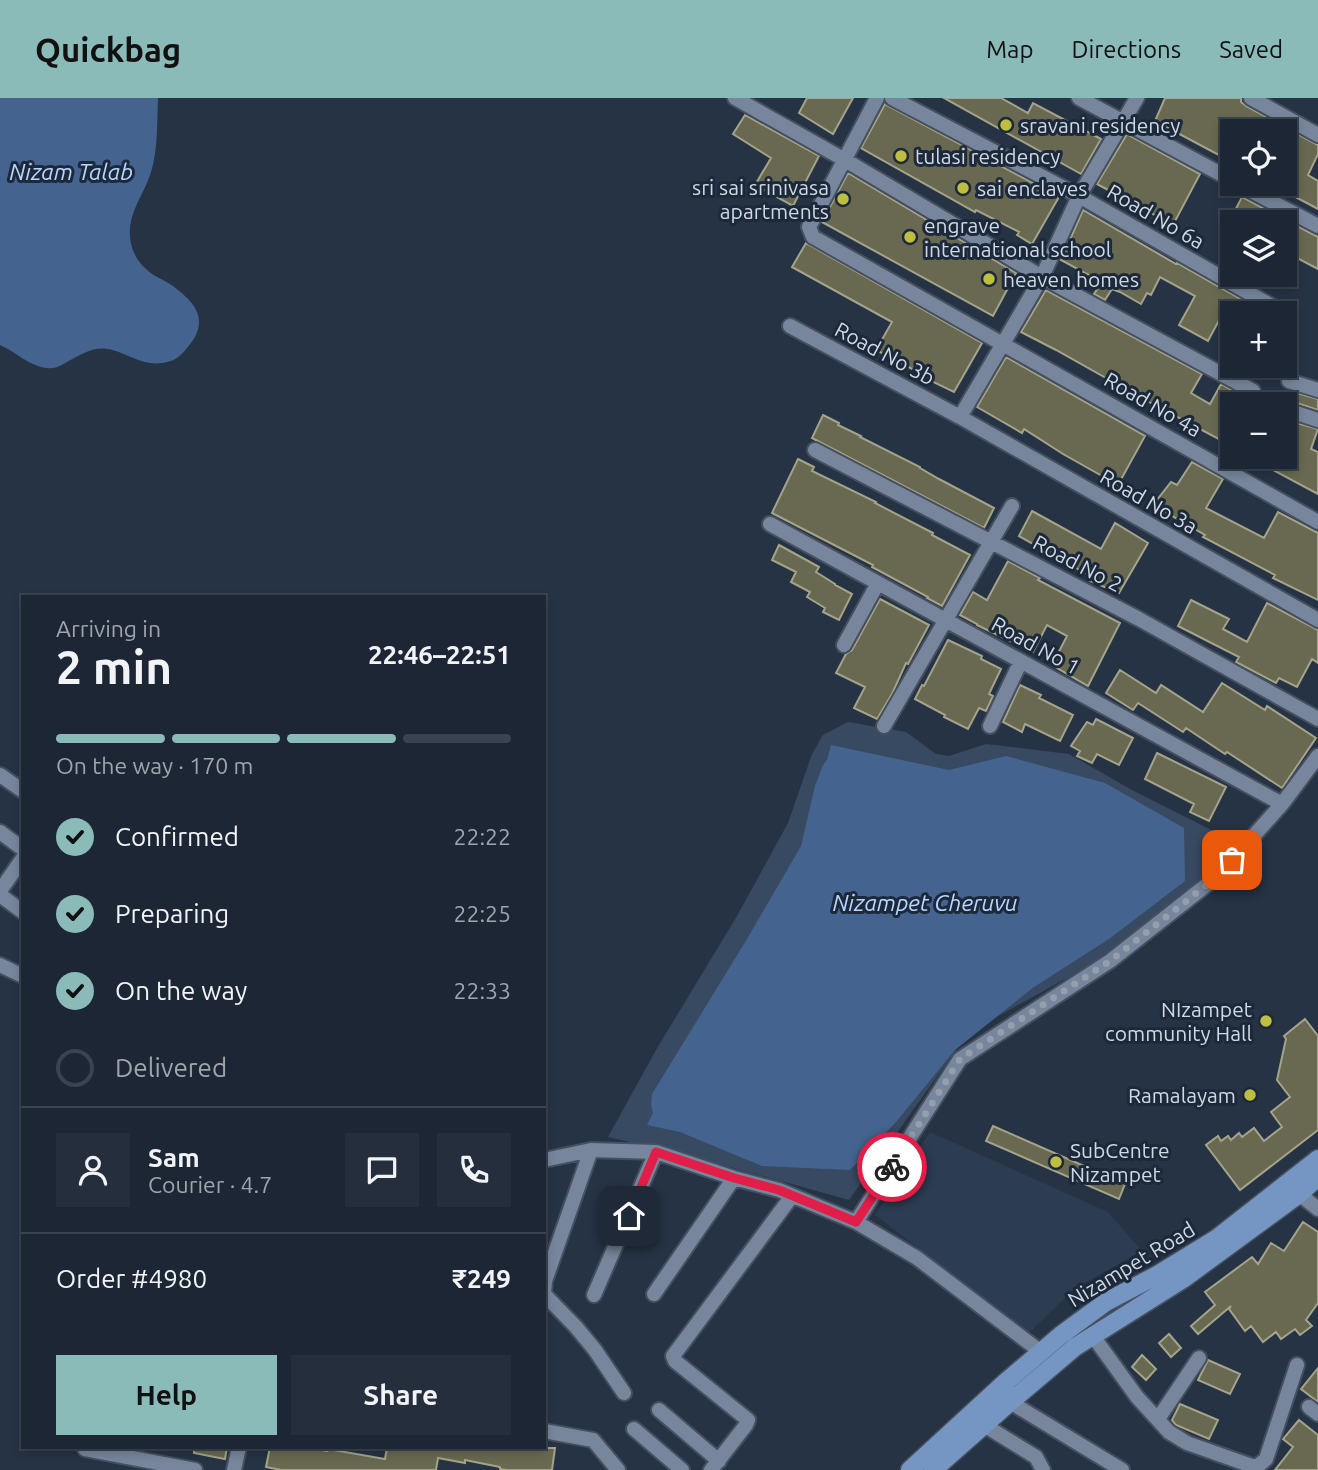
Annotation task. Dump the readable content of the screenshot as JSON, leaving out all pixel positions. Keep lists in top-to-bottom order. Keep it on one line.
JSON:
{"streets":{"main road":["Nizampet Road"],"street":["Road No 6a","Road No 3b","Road No 4a","Road No 3a","Road No 2","Road No 1"]},"crossings":[["Road No 3b","Road No 3a"]],"water":["Nizam Talab","Nizampet Cheruvu"],"places":["sravani residency","tulasi residency","sai enclaves","sri sai srinivasa apartments","engrave international school","heaven homes","NIzampet community Hall","Ramalayam","SubCentre Nizampet"],"page":{"header":"Quickbag","nav":["Map","Directions","Saved"],"map_buttons":["+","−"],"heading":["2 min","Arriving in","22:46–22:51"],"panel":["Sam","Courier · 4.7","Order #4980","₹249"],"bar":"On the way · 170 m","list":[["Confirmed","22:22"],["Preparing","22:25"],["On the way","22:33"],"Delivered"],"buttons":["Help","Share"]}}
